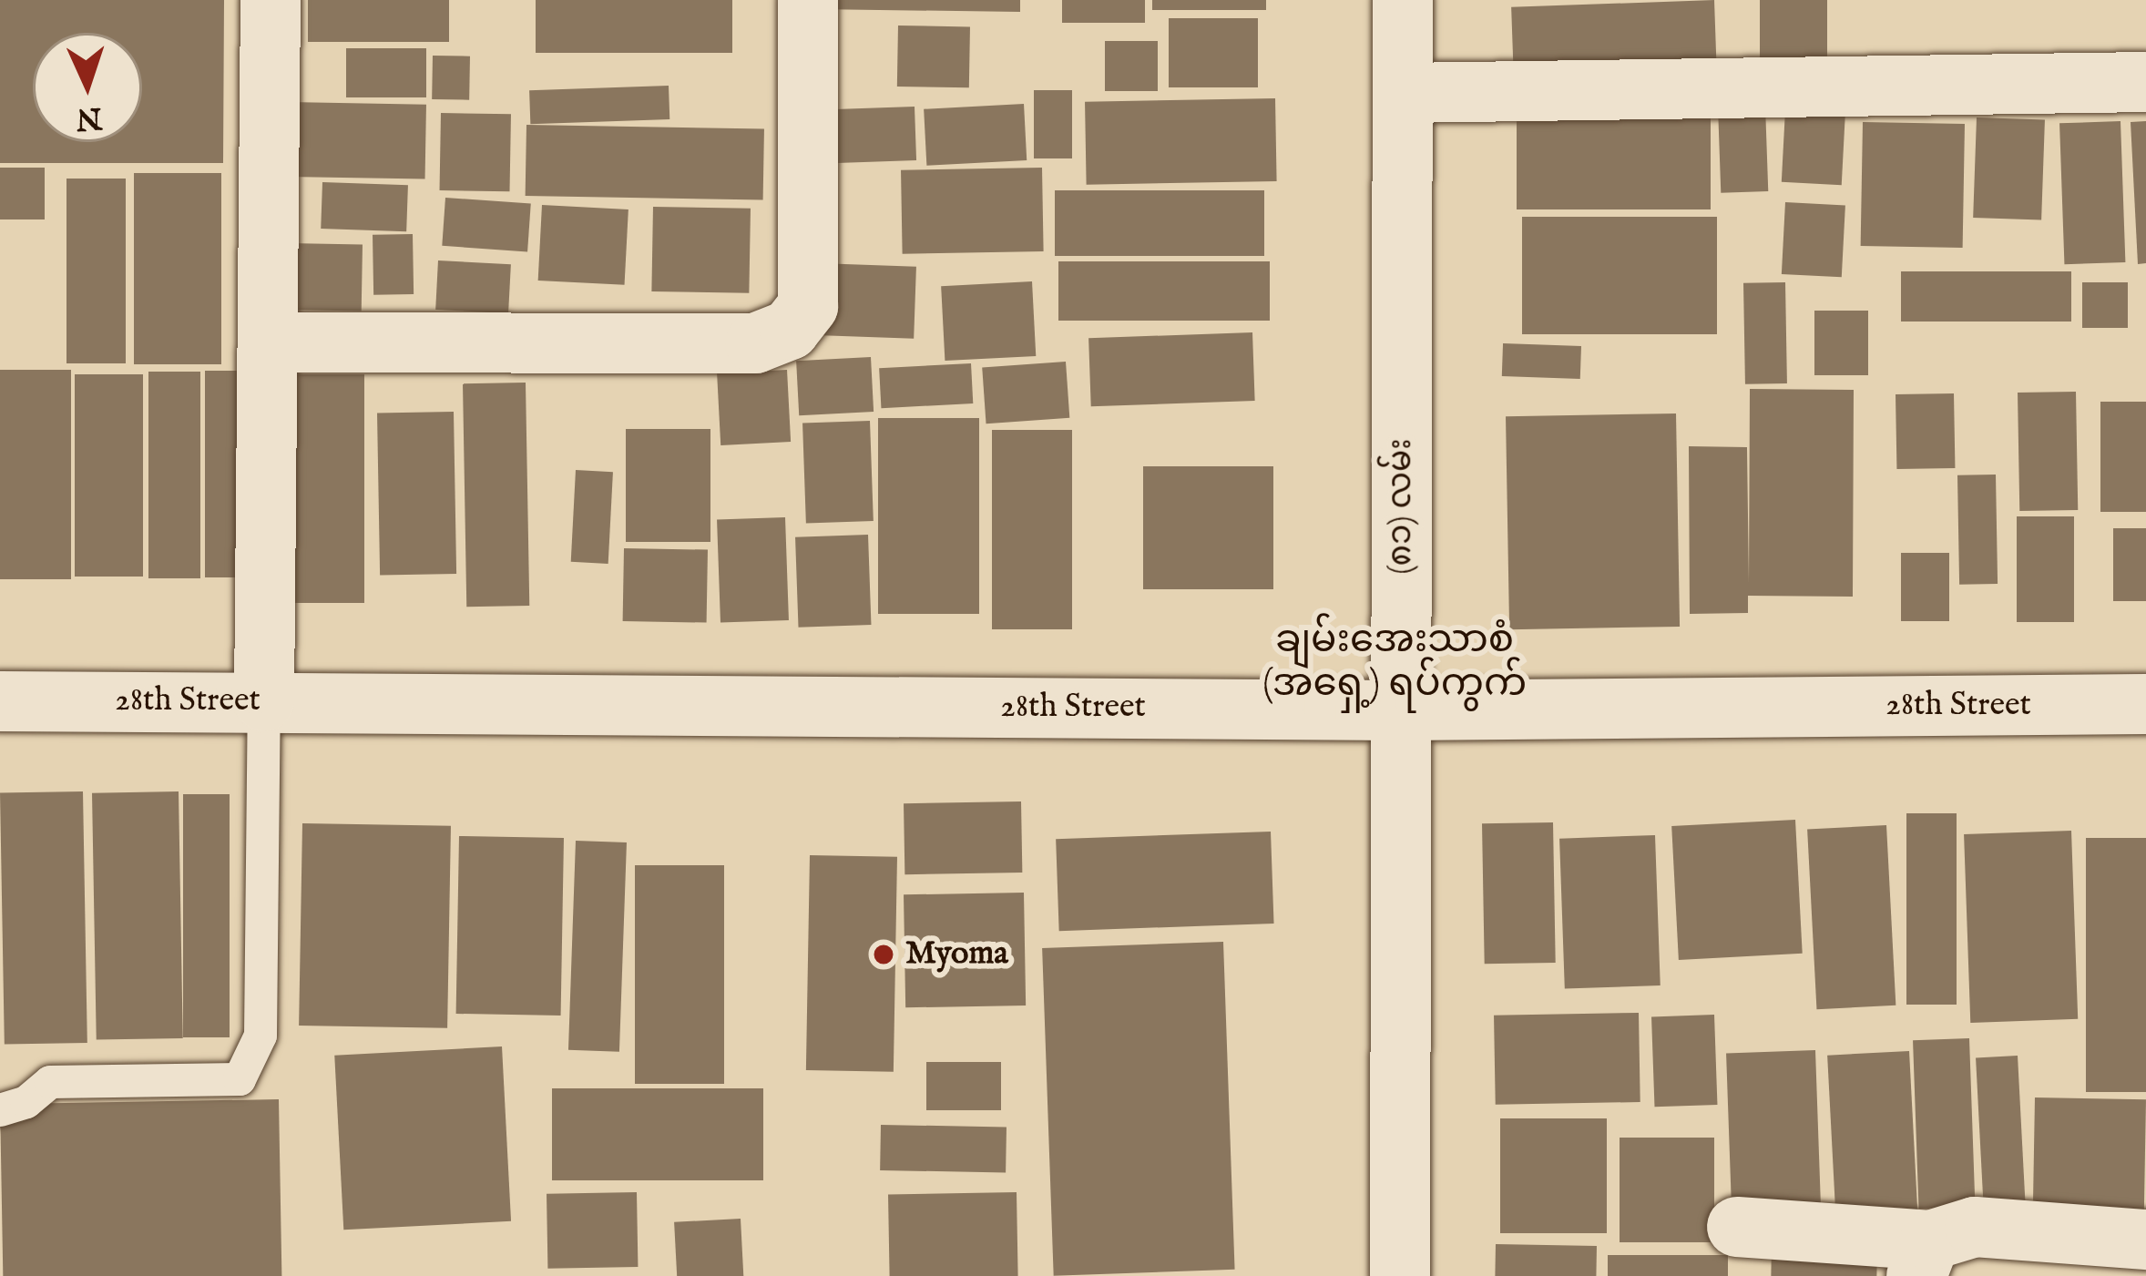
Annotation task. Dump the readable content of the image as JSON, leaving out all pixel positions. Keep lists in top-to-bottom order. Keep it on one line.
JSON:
{"streets":{"street":["(၈၁) လမ်း","28th Street"]},"crossings":[["(၈၁) လမ်း","28th Street"]],"districts":["ချမ်းအေးသာစံ (အရှေ့) ရပ်ကွက်"],"places":["Myoma"],"north":"bottom"}
